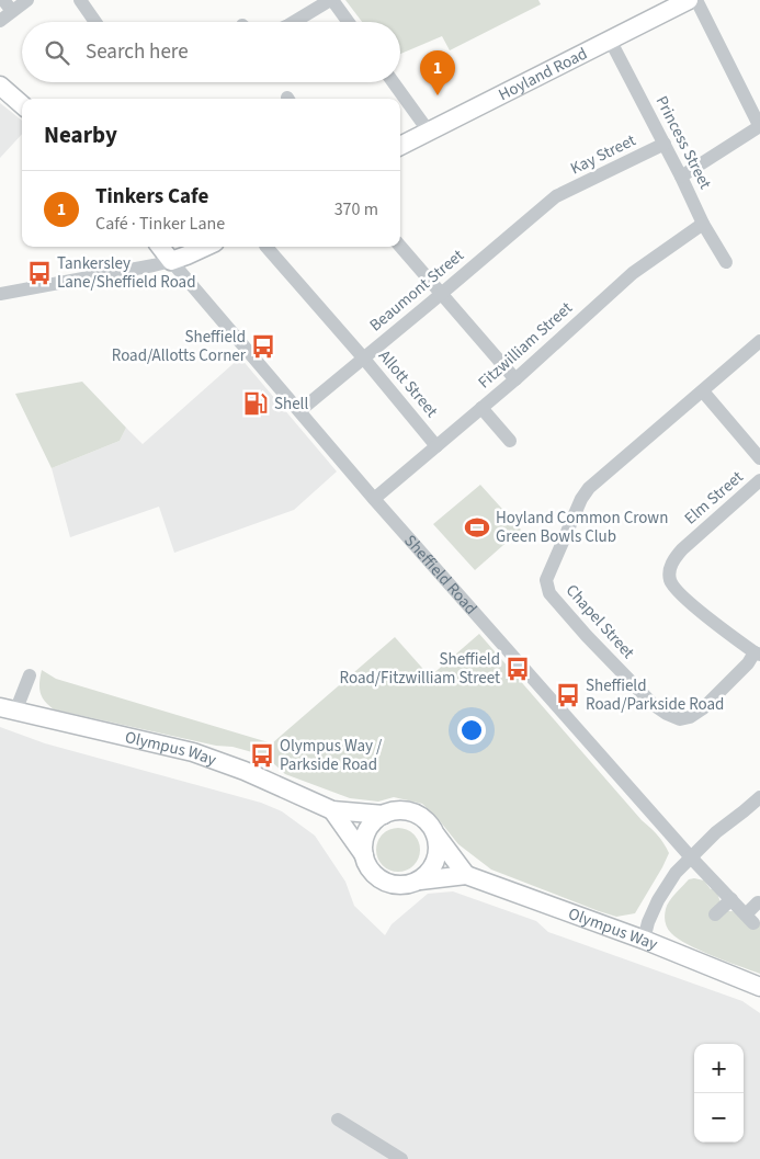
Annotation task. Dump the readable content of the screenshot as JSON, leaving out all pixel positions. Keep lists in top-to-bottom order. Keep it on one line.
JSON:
{"streets":{"main road":["Hoyland Road","Sheffield Road","Olympus Way"],"street":["Princess Street","Kay Street","Beaumont Street","Fitzwilliam Street","Allott Street","Elm Street","Chapel Street"]},"crossings":[["Hoyland Road","Princess Street"],["Princess Street","Kay Street"],["Princess Street","Fitzwilliam Street"],["Kay Street","Beaumont Street"],["Beaumont Street","Allott Street"],["Beaumont Street","Sheffield Road"],["Fitzwilliam Street","Allott Street"],["Fitzwilliam Street","Sheffield Road"],["Elm Street","Chapel Street"]],"places":{"bus stop":["Tankersley Lane/Sheffield Road","Sheffield Road/Allotts Corner","Sheffield Road/Fitzwilliam Street","Sheffield Road/Parkside Road","Olympus Way / Parkside Road"],"fuel station":["Shell"],"sports":["Hoyland Common Crown Green Bowls Club"]},"page":{"search":"Search here","pins":"1","heading":"Nearby","list":[{"mark":"1","name":"Tinkers Cafe","note":"Café · Tinker Lane","value":"370 m"}],"map_buttons":["+","−"]}}
